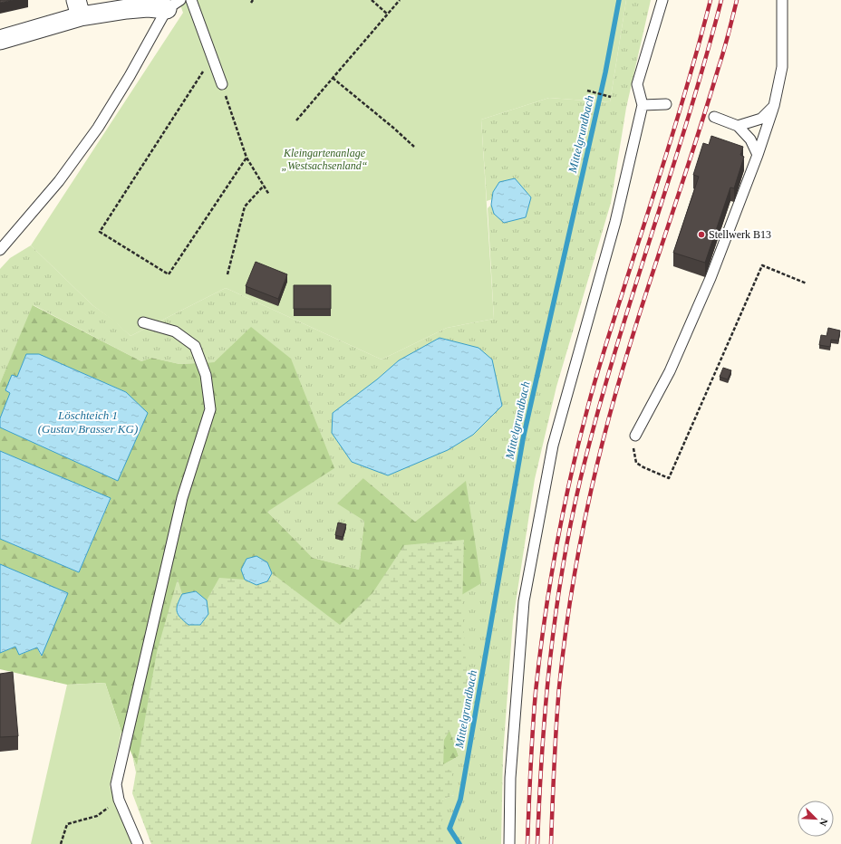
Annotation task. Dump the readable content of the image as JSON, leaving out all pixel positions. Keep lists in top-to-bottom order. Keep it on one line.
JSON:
{"water":["Mittelgrundbach","Löschteich 1 (Gustav Brasser KG)"],"parks":["Kleingartenanlage „Westsachsenland“"],"places":["Stellwerk B13"],"north":"bottom right"}
